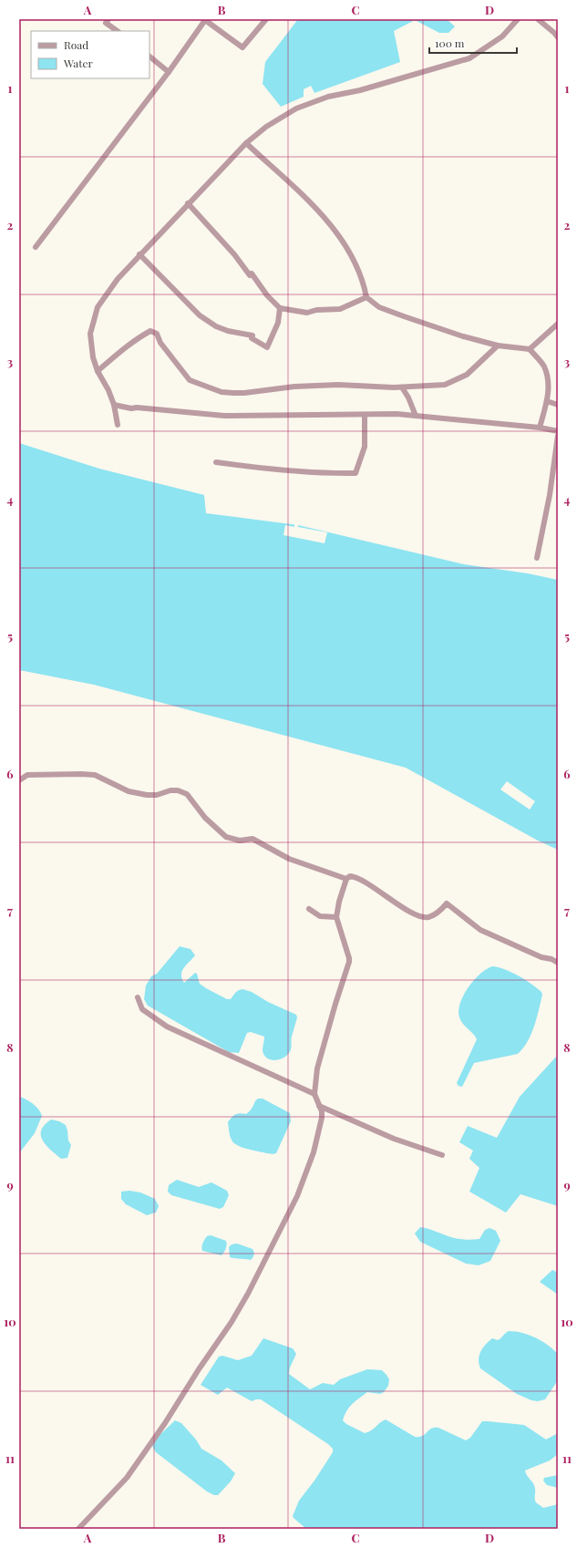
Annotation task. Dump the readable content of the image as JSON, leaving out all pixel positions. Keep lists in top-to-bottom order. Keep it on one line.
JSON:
{"legend":["Road","Water"],"scale_bar":"100 m","grid":{"columns":["A","B","C","D"],"rows":["1","2","3","4","5","6","7","8","9","10","11"]}}
